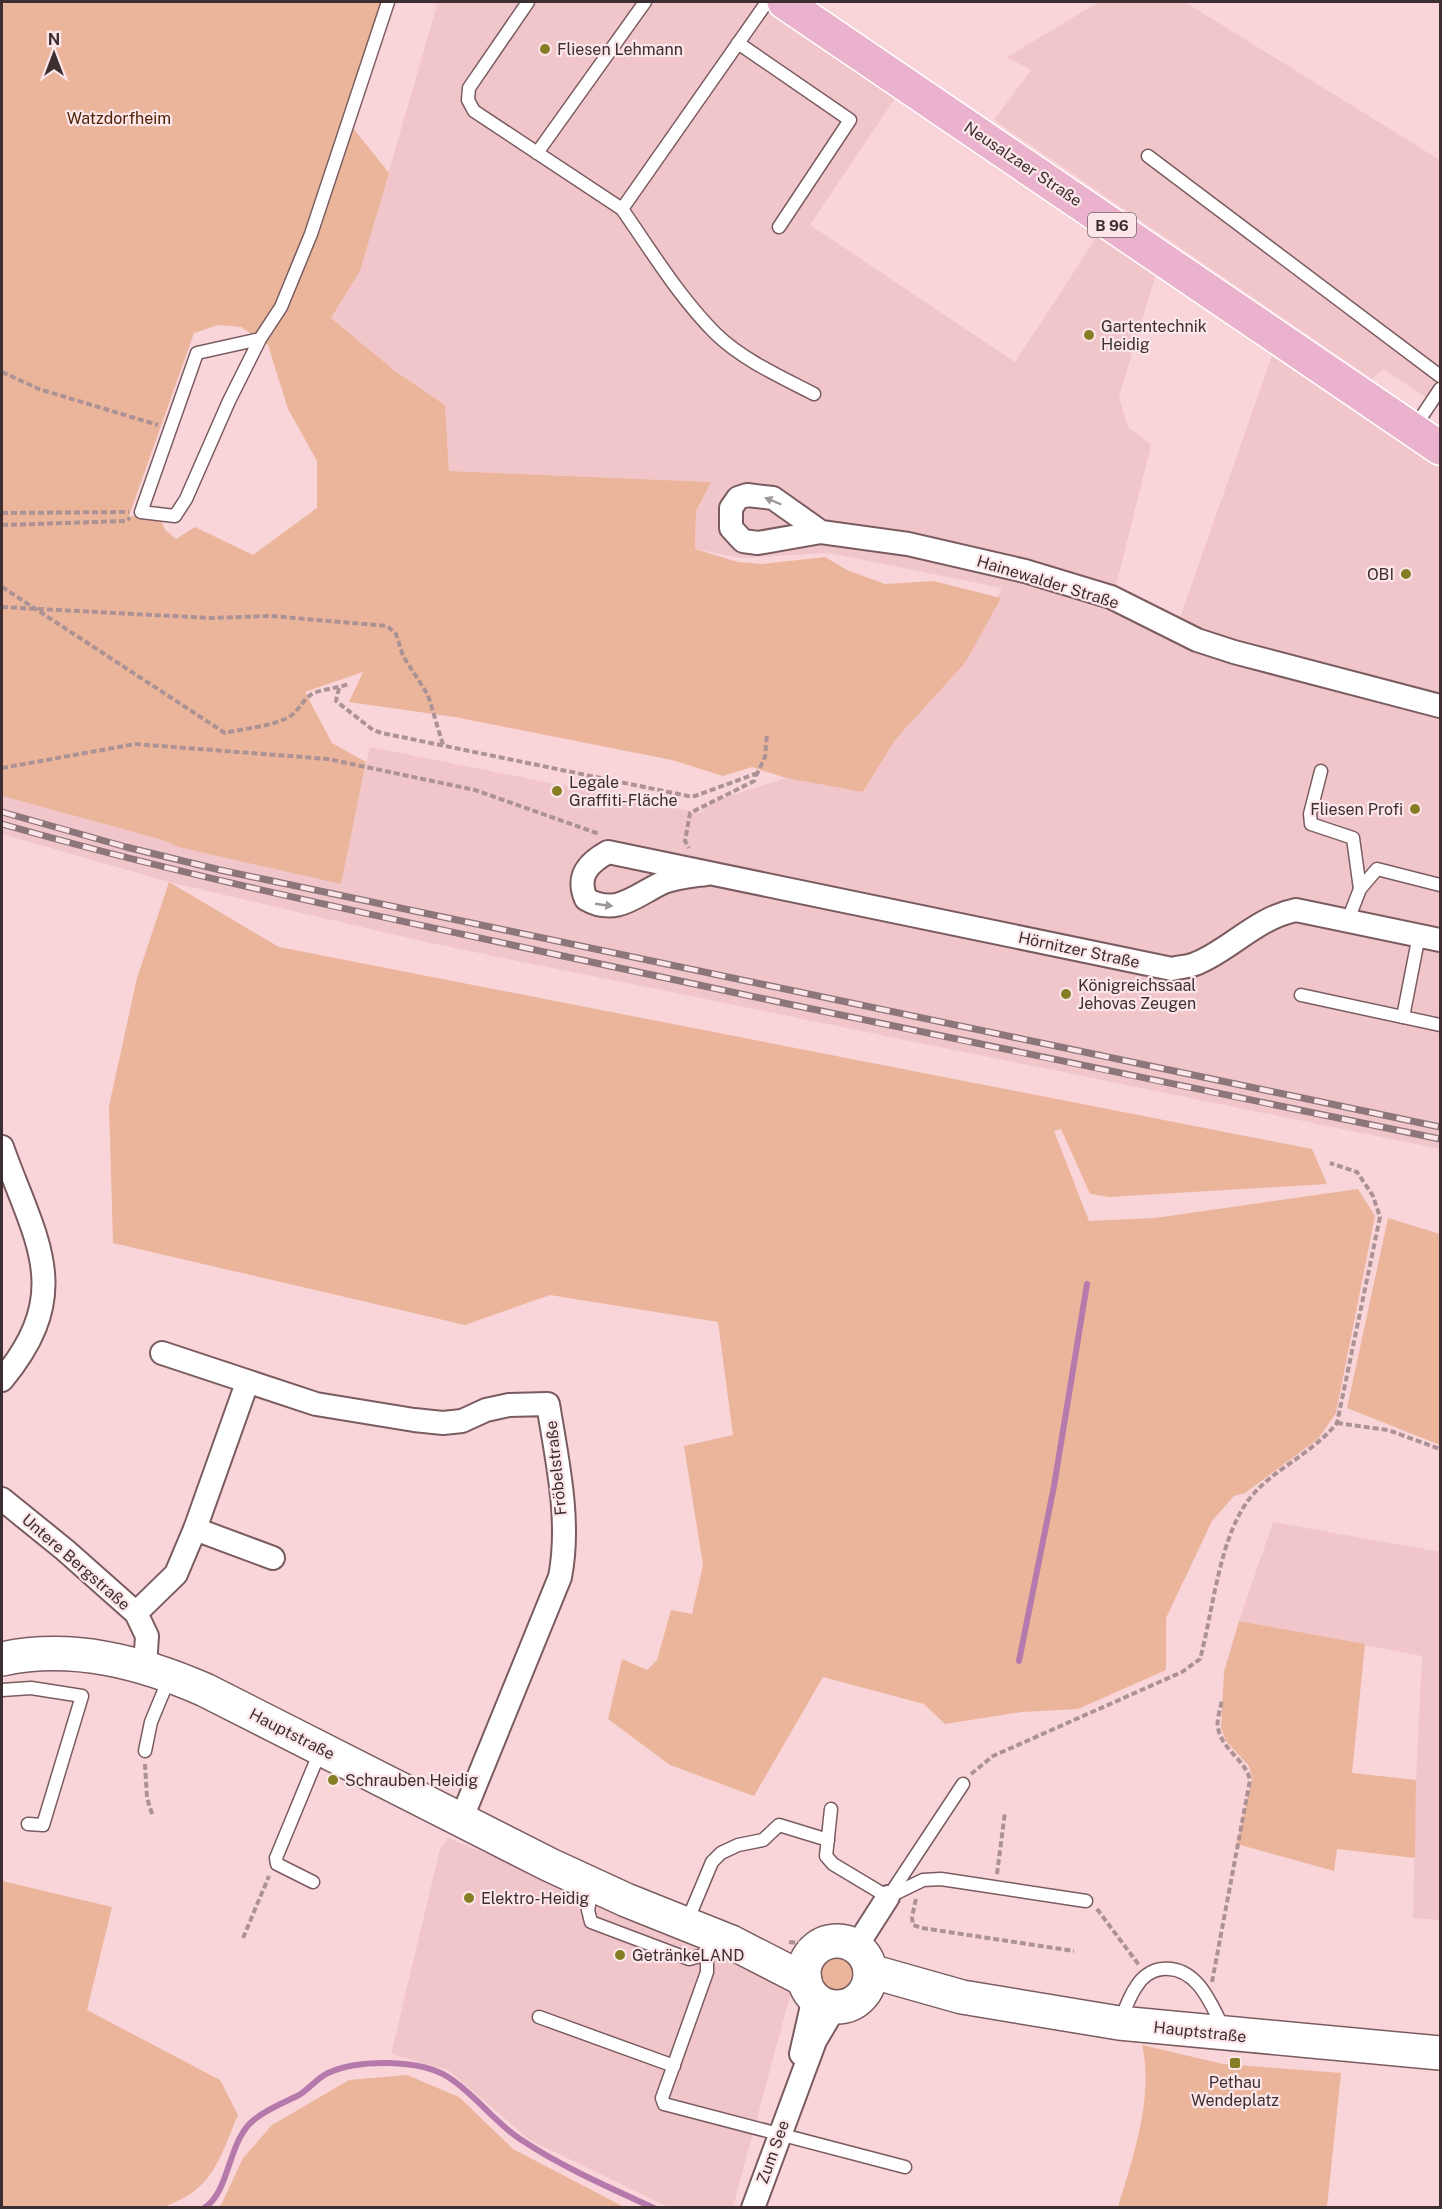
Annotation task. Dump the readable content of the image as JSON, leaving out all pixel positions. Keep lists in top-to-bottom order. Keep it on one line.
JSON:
{"streets":{"main road":["Neusalzaer Straße","B 96","Hauptstraße"],"street":["Hainewalder Straße","Hörnitzer Straße","Fröbelstraße","Untere Bergstraße","Zum See"]},"crossings":[["Fröbelstraße","Hauptstraße"],["Untere Bergstraße","Hauptstraße"],["Hauptstraße","Zum See"]],"parks":["Watzdorfheim"],"places":{"other":["Fliesen Lehmann","Gartentechnik Heidig","OBI","Legale Graffiti-Fläche","Fliesen Profi","Königreichssaal Jehovas Zeugen","Schrauben Heidig","Elektro-Heidig","GetränkeLAND"],"transit":["Pethau Wendeplatz"]},"north":"top"}
